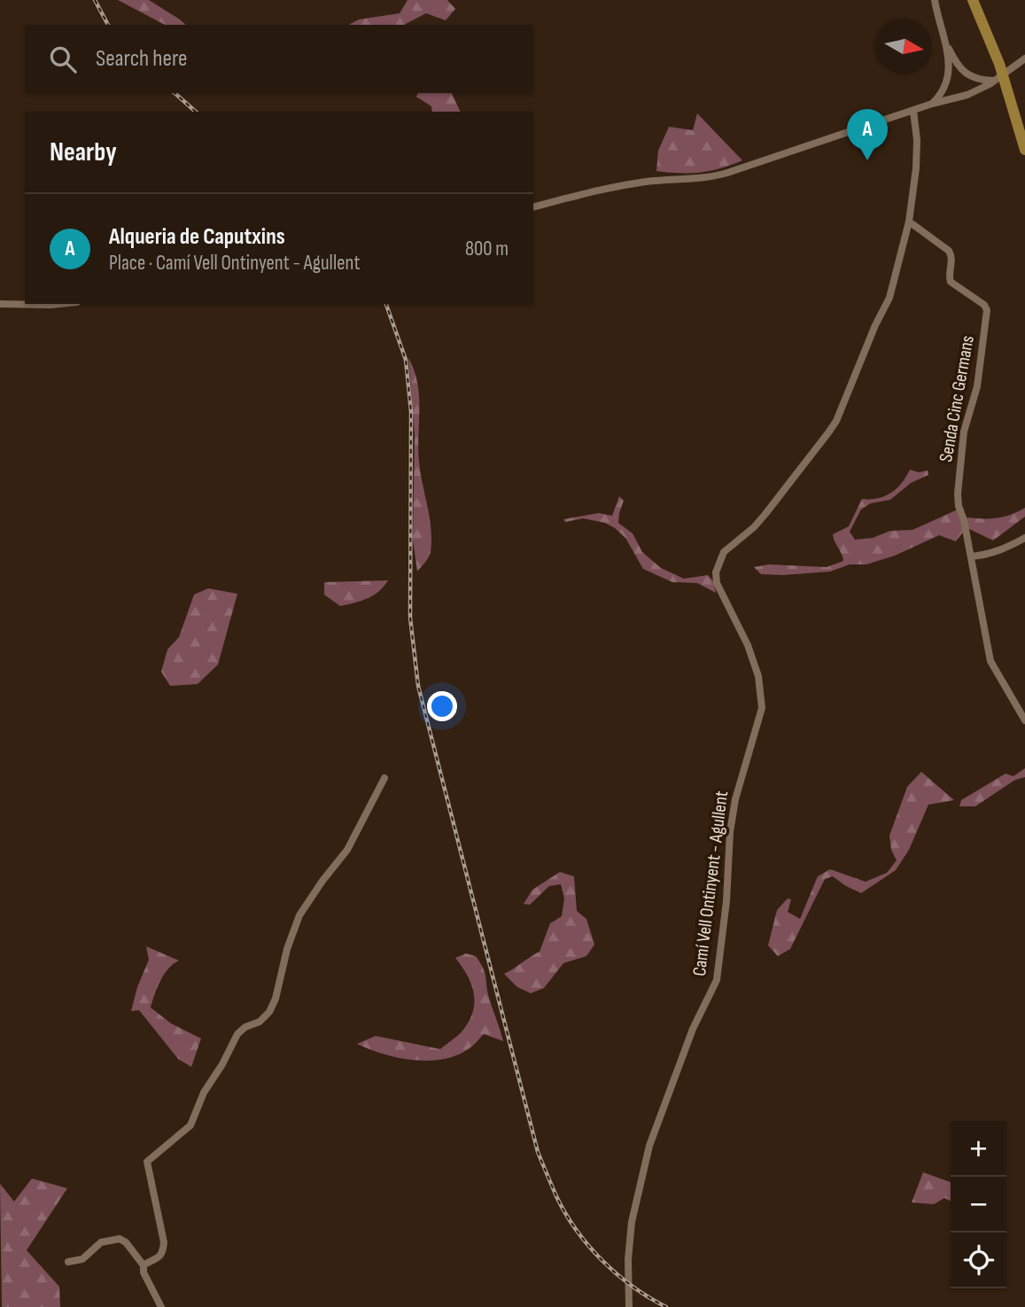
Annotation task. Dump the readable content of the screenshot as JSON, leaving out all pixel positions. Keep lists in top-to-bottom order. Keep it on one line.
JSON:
{"streets":{"street":["Senda Cinc Germans","Camí Vell Ontinyent - Agullent"]},"crossings":[["Senda Cinc Germans","Camí Vell Ontinyent - Agullent"]],"north":"right","page":{"search":"Search here","pins":"A","heading":"Nearby","list":[{"mark":"A","name":"Alqueria de Caputxins","note":"Place · Camí Vell Ontinyent - Agullent","value":"800 m"}],"map_buttons":["+","−"]}}
